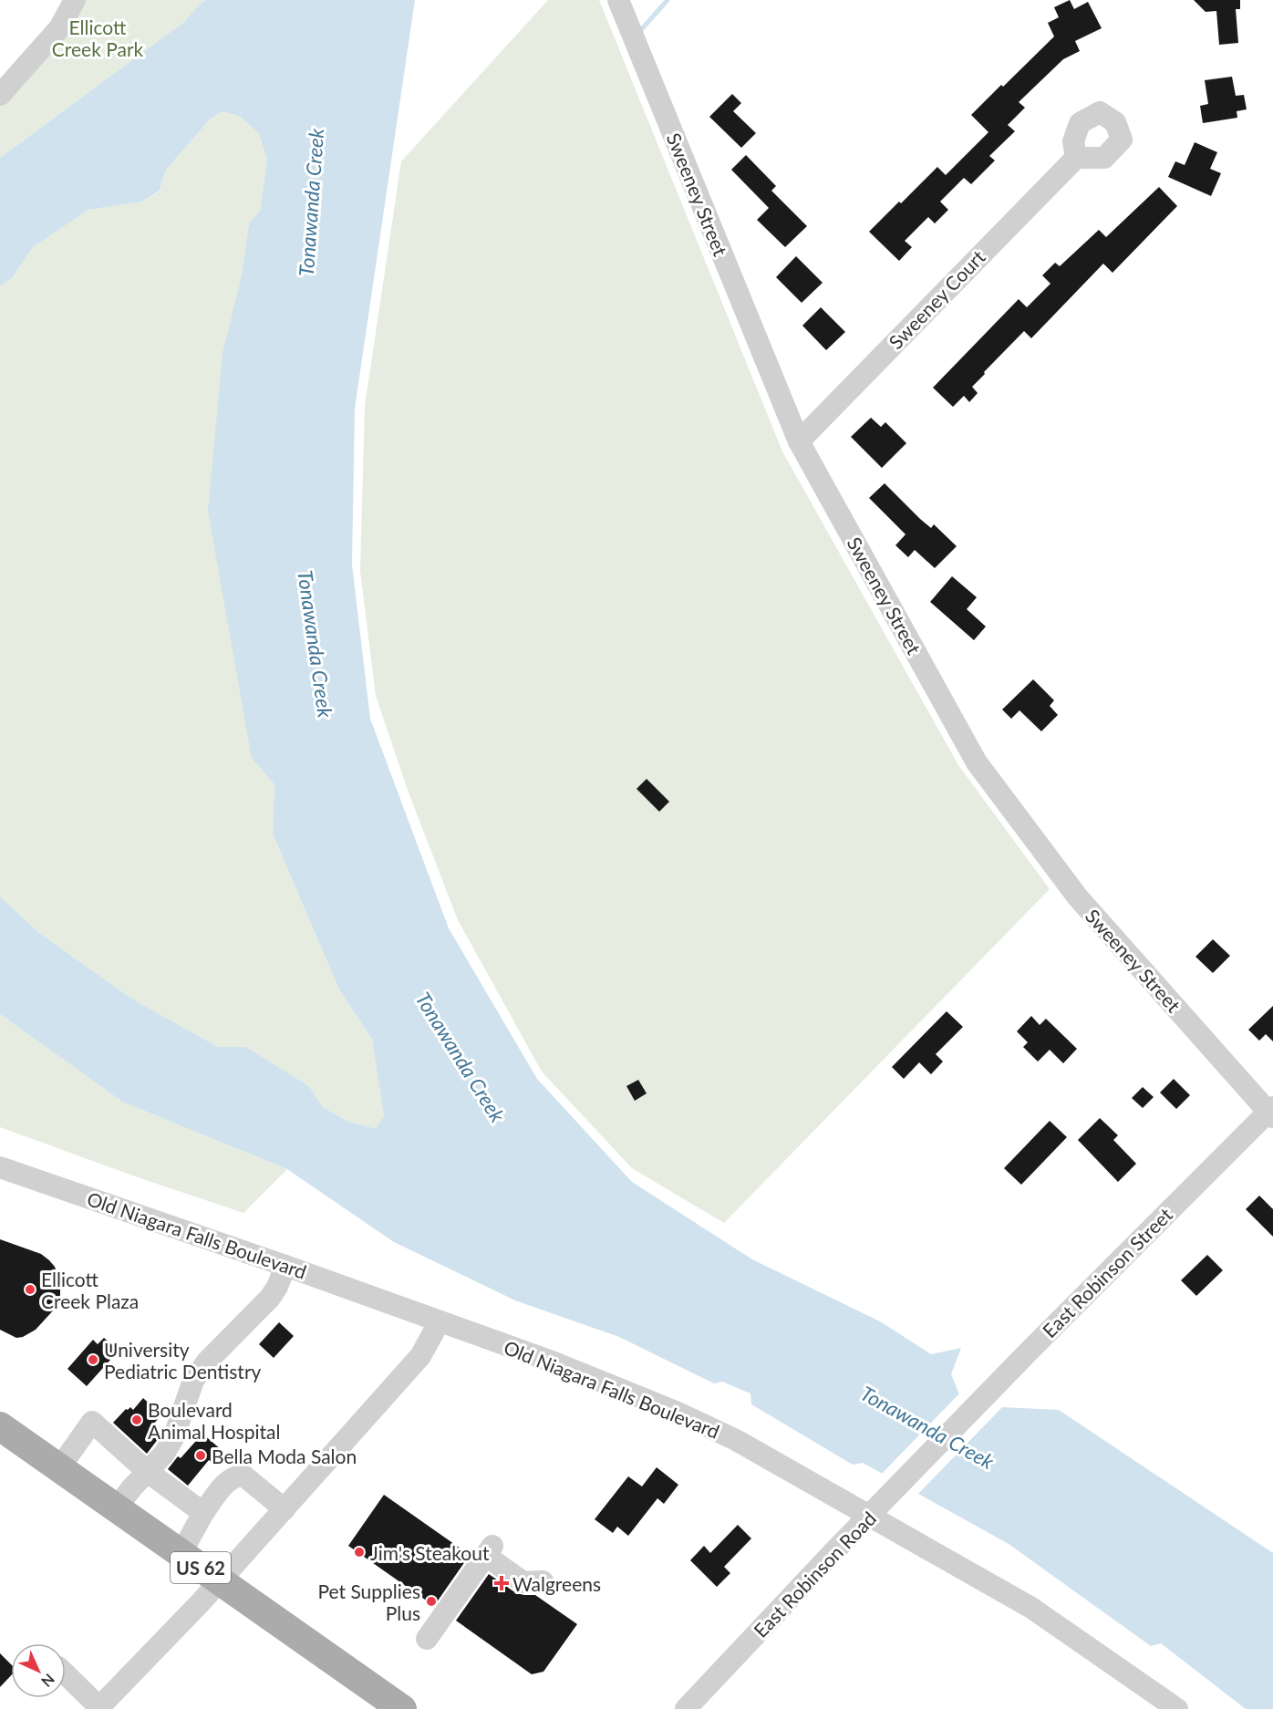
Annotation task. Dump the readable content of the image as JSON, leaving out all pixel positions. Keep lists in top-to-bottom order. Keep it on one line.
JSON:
{"streets":{"main road":["US 62"],"street":["Sweeney Street","Sweeney Court","Old Niagara Falls Boulevard","East Robinson Street","East Robinson Road"]},"crossings":[["Sweeney Street","Sweeney Court"],["Sweeney Street","East Robinson Street"],["East Robinson Street","East Robinson Road"]],"water":["Tonawanda Creek"],"parks":["Ellicott Creek Park"],"places":{"other":["Ellicott Creek Plaza","University Pediatric Dentistry","Boulevard Animal Hospital","Bella Moda Salon","Jim's Steakout","Pet Supplies Plus"],"health":["Walgreens"]},"north":"bottom right"}
